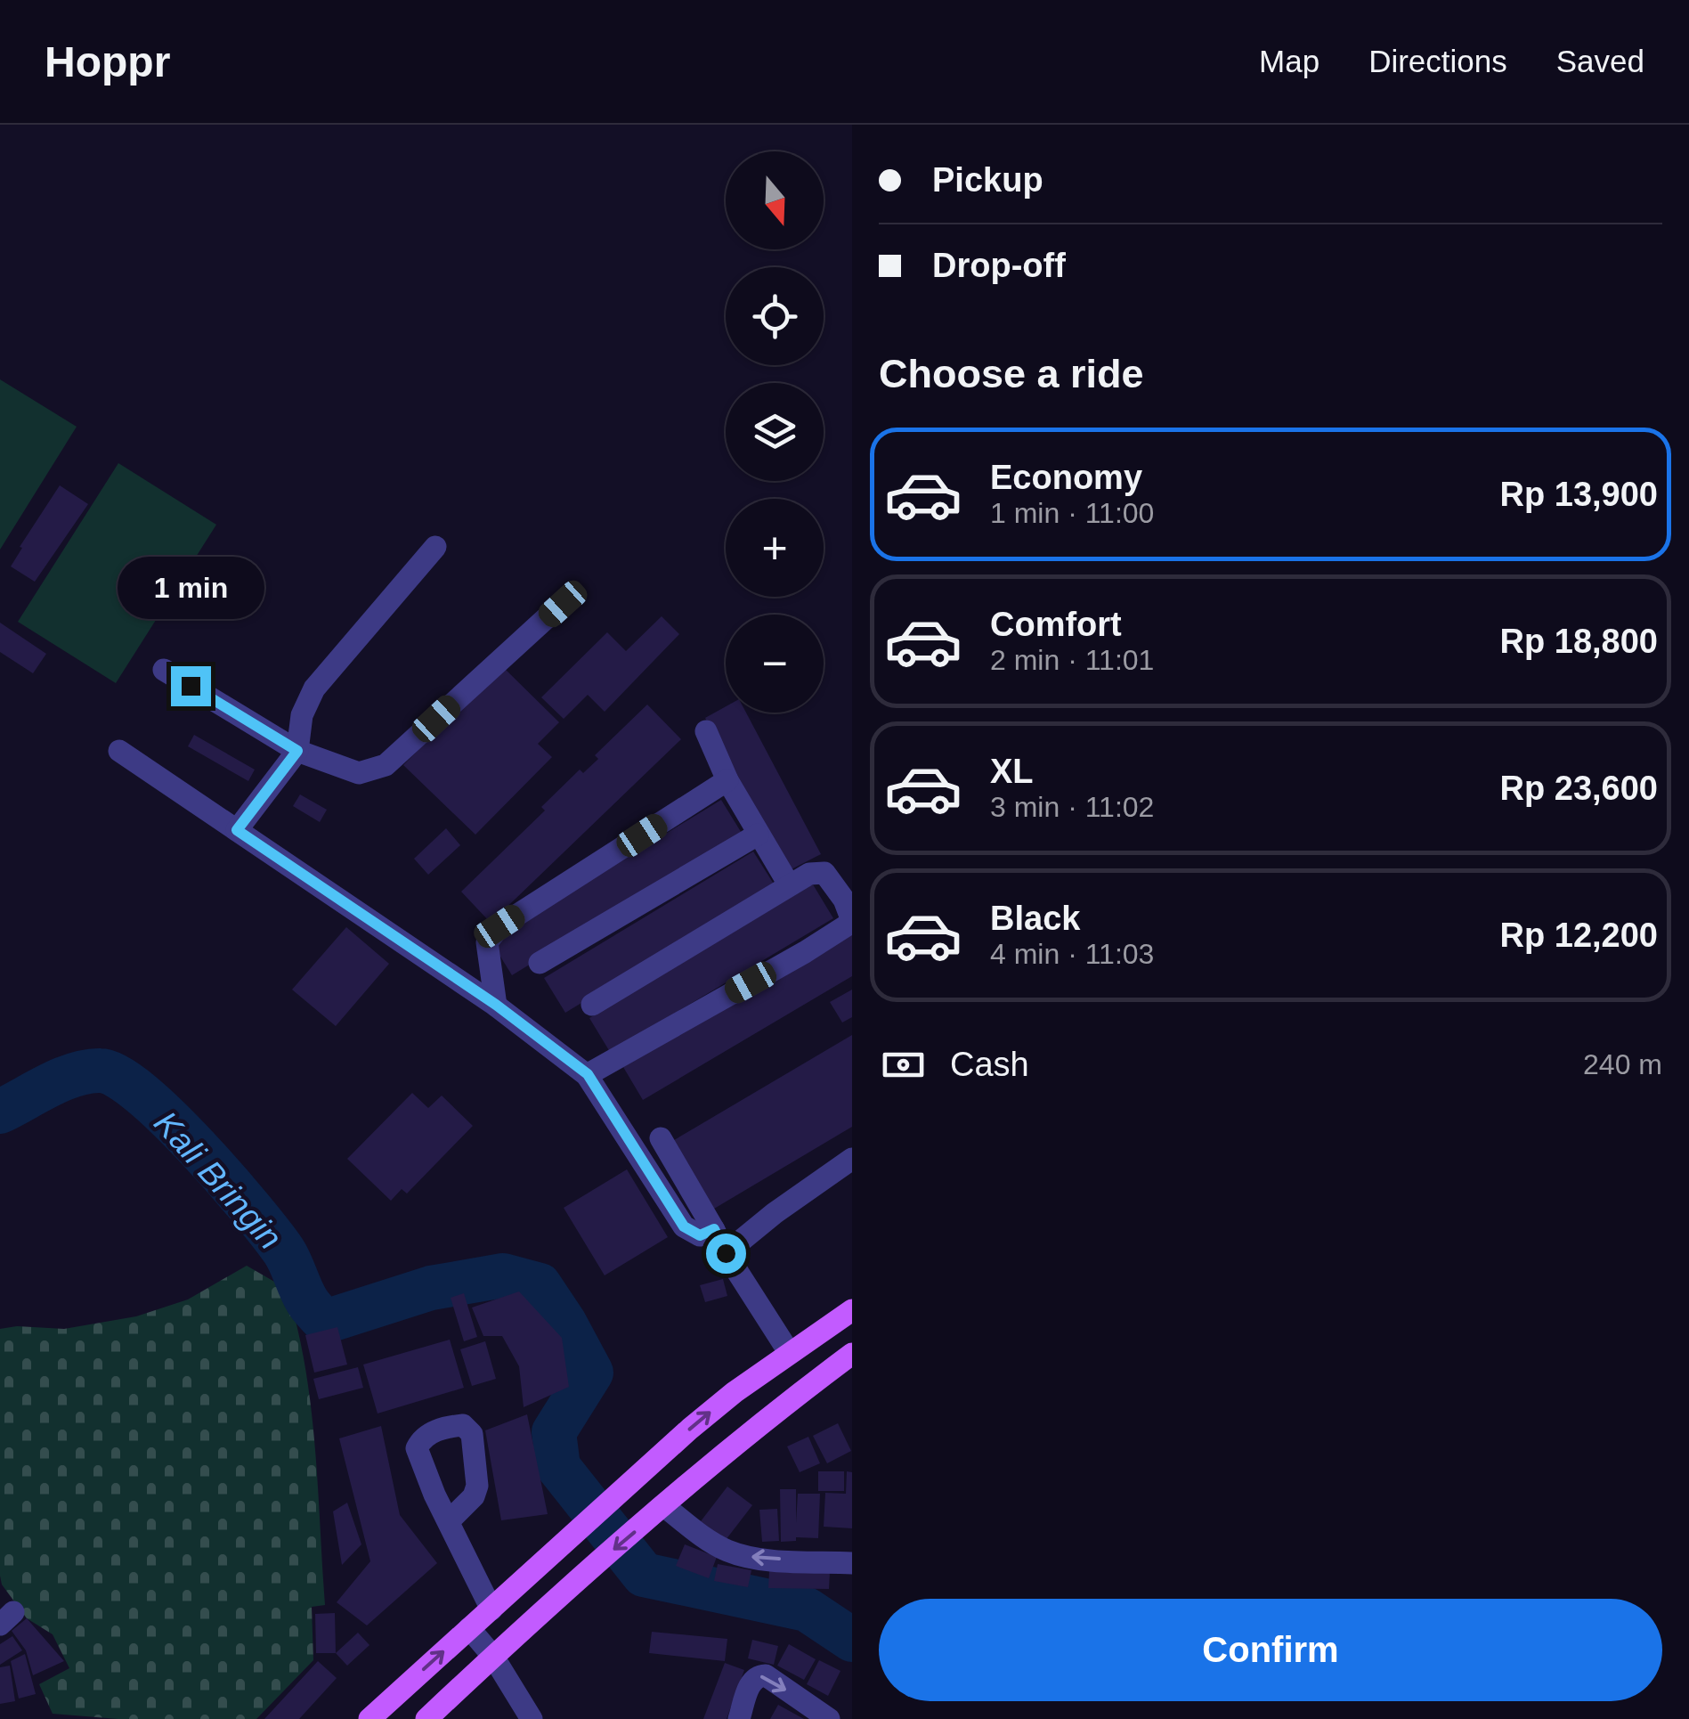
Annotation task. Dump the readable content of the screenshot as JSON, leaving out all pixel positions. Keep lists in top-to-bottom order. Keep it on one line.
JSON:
{"water":["Kali Bringin"],"north":"bottom","page":{"header":"Hoppr","nav":["Map","Directions","Saved"],"banner":["Pickup","Drop-off"],"map_buttons":["+","−"],"heading":"Choose a ride","list":[{"name":"Economy","note":"1 min · 11:00","value":"Rp 13,900"},{"name":"Comfort","note":"2 min · 11:01","value":"Rp 18,800"},{"name":"XL","note":"3 min · 11:02","value":"Rp 23,600"},{"name":"Black","note":"4 min · 11:03","value":"Rp 12,200"}],"bubble":"1 min","pay":["Cash","240 m"],"buttons":"Confirm"}}
